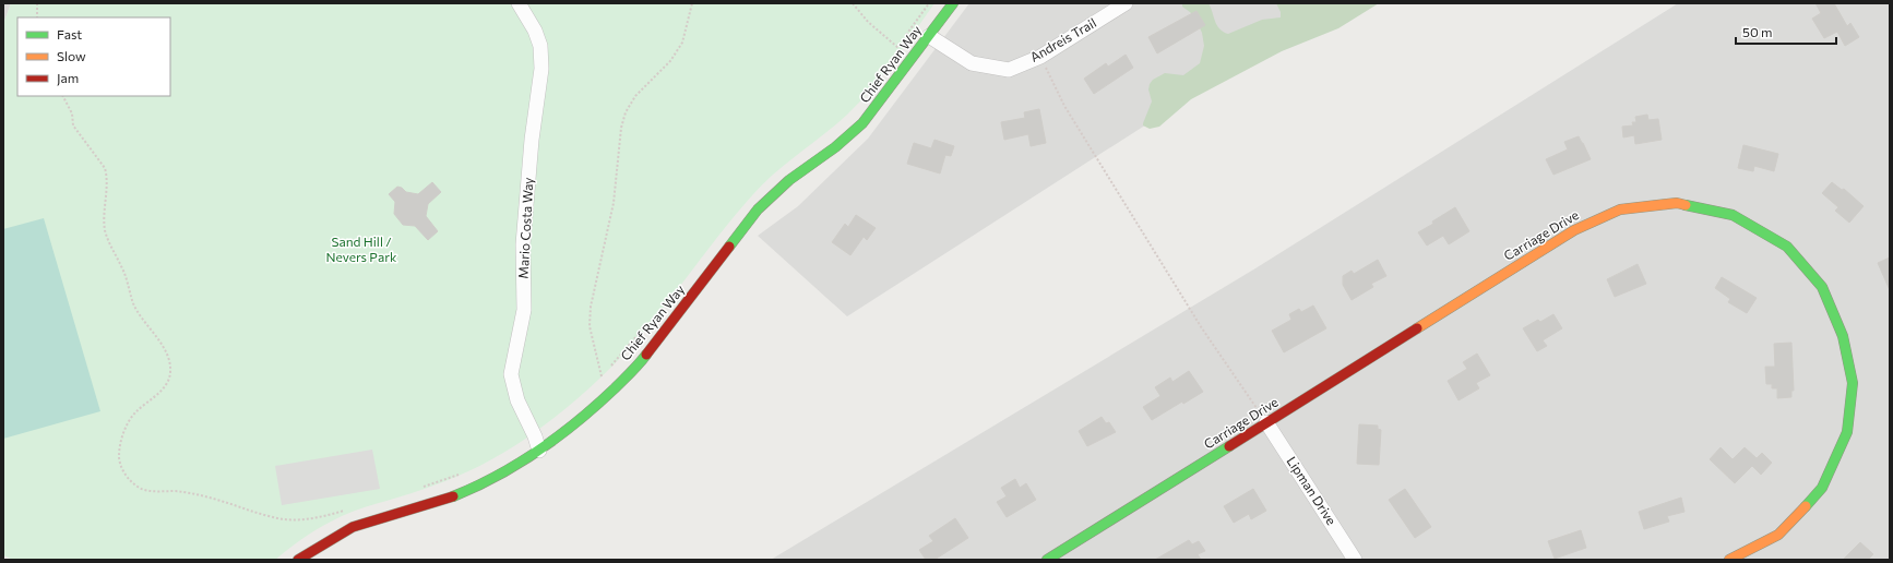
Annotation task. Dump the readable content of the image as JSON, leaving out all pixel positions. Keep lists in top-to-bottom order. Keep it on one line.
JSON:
{"streets":{"street":["Andreis Trail","Chief Ryan Way","Mario Costa Way","Carriage Drive","Lipman Drive"]},"crossings":[["Andreis Trail","Chief Ryan Way"],["Chief Ryan Way","Mario Costa Way"],["Carriage Drive","Lipman Drive"]],"parks":["Sand Hill / Nevers Park"],"legend":["Fast","Slow","Jam"],"scale_bar":"50 m"}
